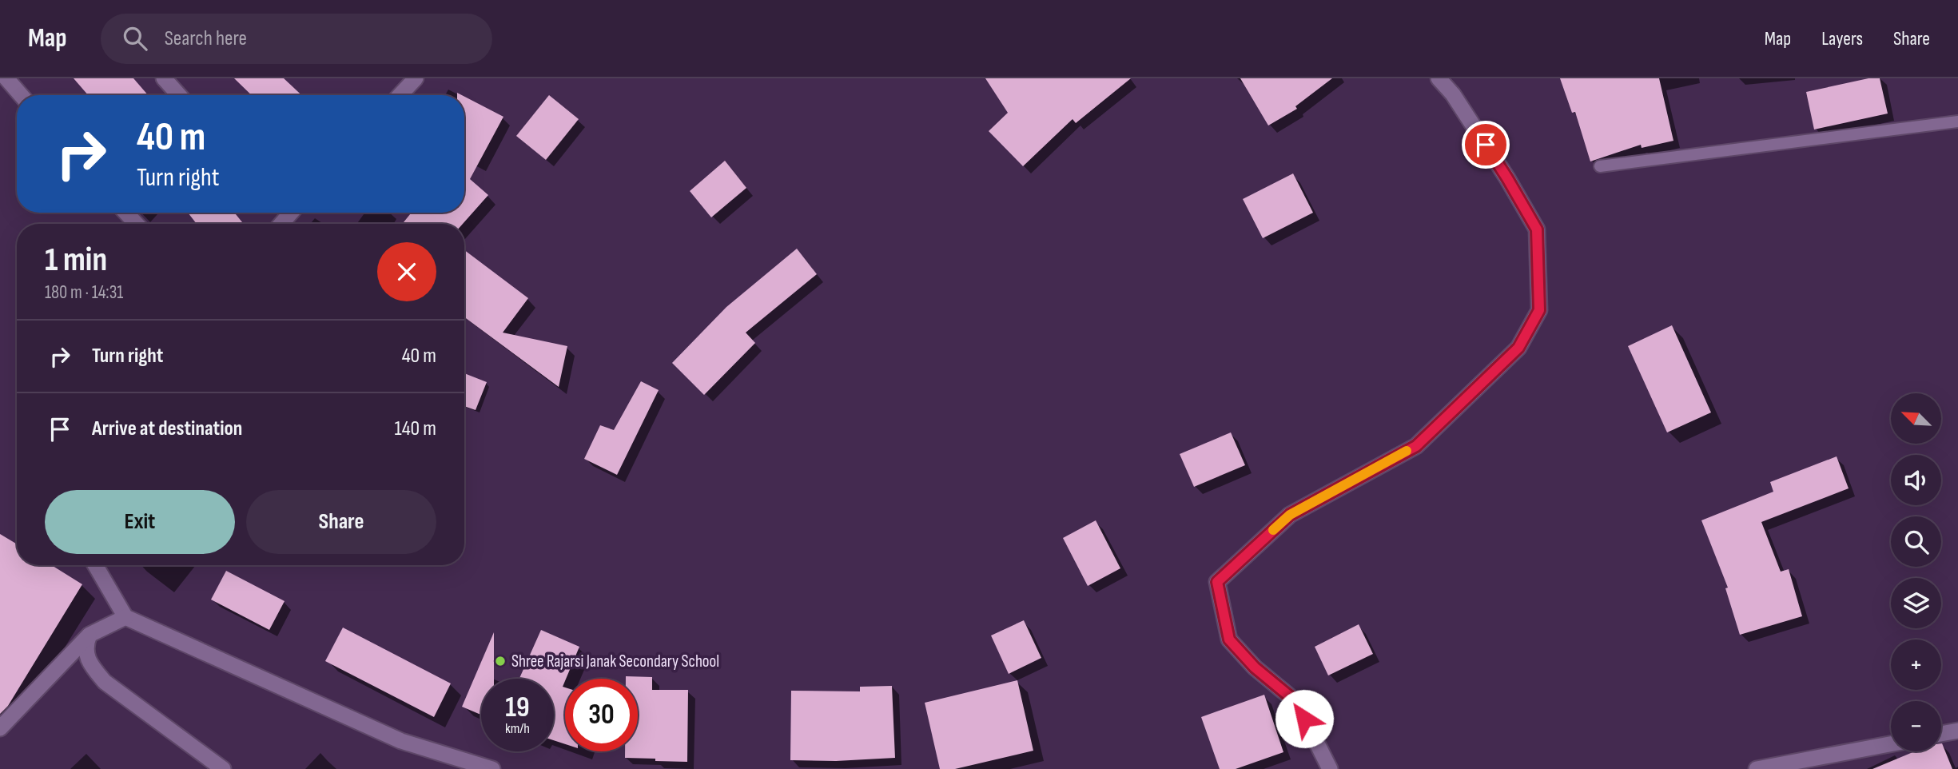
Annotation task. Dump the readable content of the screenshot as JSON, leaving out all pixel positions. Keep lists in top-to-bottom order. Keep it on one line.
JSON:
{"places":["Shree Rajarsi Janak Secondary School"],"north":"top left","page":{"header":"Map","search":"Search here","nav":["Map","Layers","Share"],"turn":["40 m","Turn right"],"heading":["1 min","180 m · 14:31"],"list":[{"name":"Turn right","value":"40 m"},{"name":"Arrive at destination","value":"140 m"}],"map_buttons":["+","−"],"buttons":["Exit","Share"],"speed":"19 km/h","limit":"30"}}
